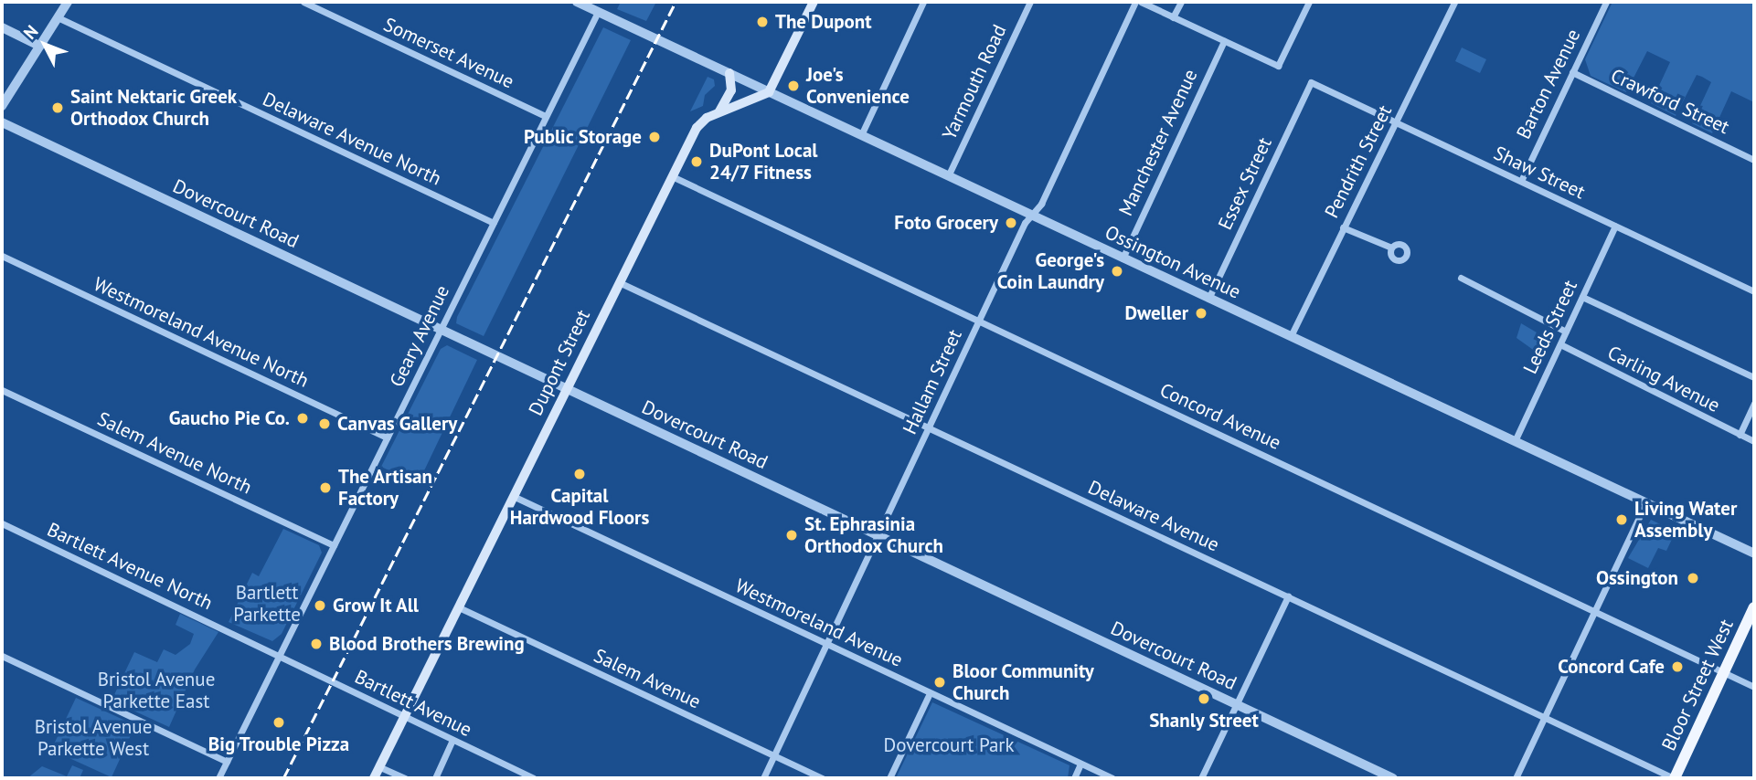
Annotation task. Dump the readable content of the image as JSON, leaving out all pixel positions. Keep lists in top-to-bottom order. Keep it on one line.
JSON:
{"streets":{"main road":["Dupont Street","Bloor Street West"],"street":["Somerset Avenue","Yarmouth Road","Barton Avenue","Crawford Street","Delaware Avenue North","Manchester Avenue","Pendrith Street","Shaw Street","Essex Street","Dovercourt Road","Ossington Avenue","Leeds Street","Westmoreland Avenue North","Geary Avenue","Carling Avenue","Hallam Street","Concord Avenue","Salem Avenue North","Delaware Avenue","Bartlett Avenue North","Westmoreland Avenue","Salem Avenue","Bartlett Avenue"]},"crossings":[["Somerset Avenue","Geary Avenue"],["Yarmouth Road","Ossington Avenue"],["Barton Avenue","Crawford Street"],["Barton Avenue","Shaw Street"],["Delaware Avenue North","Geary Avenue"],["Manchester Avenue","Ossington Avenue"],["Pendrith Street","Shaw Street"],["Pendrith Street","Ossington Avenue"],["Shaw Street","Essex Street"],["Shaw Street","Leeds Street"],["Essex Street","Ossington Avenue"],["Dovercourt Road","Geary Avenue"],["Dovercourt Road","Dupont Street"],["Dovercourt Road","Hallam Street"],["Ossington Avenue","Leeds Street"],["Ossington Avenue","Geary Avenue"],["Ossington Avenue","Dupont Street"],["Ossington Avenue","Hallam Street"],["Leeds Street","Carling Avenue"],["Westmoreland Avenue North","Geary Avenue"],["Geary Avenue","Salem Avenue North"],["Geary Avenue","Bartlett Avenue North"],["Geary Avenue","Bartlett Avenue"],["Dupont Street","Concord Avenue"],["Dupont Street","Delaware Avenue"],["Dupont Street","Westmoreland Avenue"],["Dupont Street","Salem Avenue"],["Dupont Street","Bartlett Avenue"],["Hallam Street","Concord Avenue"],["Hallam Street","Delaware Avenue"],["Hallam Street","Westmoreland Avenue"],["Hallam Street","Salem Avenue"],["Concord Avenue","Bloor Street West"],["Delaware Avenue","Bloor Street West"],["Bartlett Avenue North","Bartlett Avenue"]],"parks":["Bartlett Parkette","Bristol Avenue Parkette East","Bristol Avenue Parkette West","Dovercourt Park"],"places":["The Dupont","Joe's Convenience","Saint Nektaric Greek Orthodox Church","Public Storage","DuPont Local 24/7 Fitness","Foto Grocery","George's Coin Laundry","Dweller","Gaucho Pie Co.","Canvas Gallery","Capital Hardwood Floors","The Artisan Factory","Living Water Assembly","St. Ephrasinia Orthodox Church","Ossington","Grow It All","Blood Brothers Brewing","Concord Cafe","Bloor Community Church","Shanly Street","Big Trouble Pizza"],"north":"top left"}
